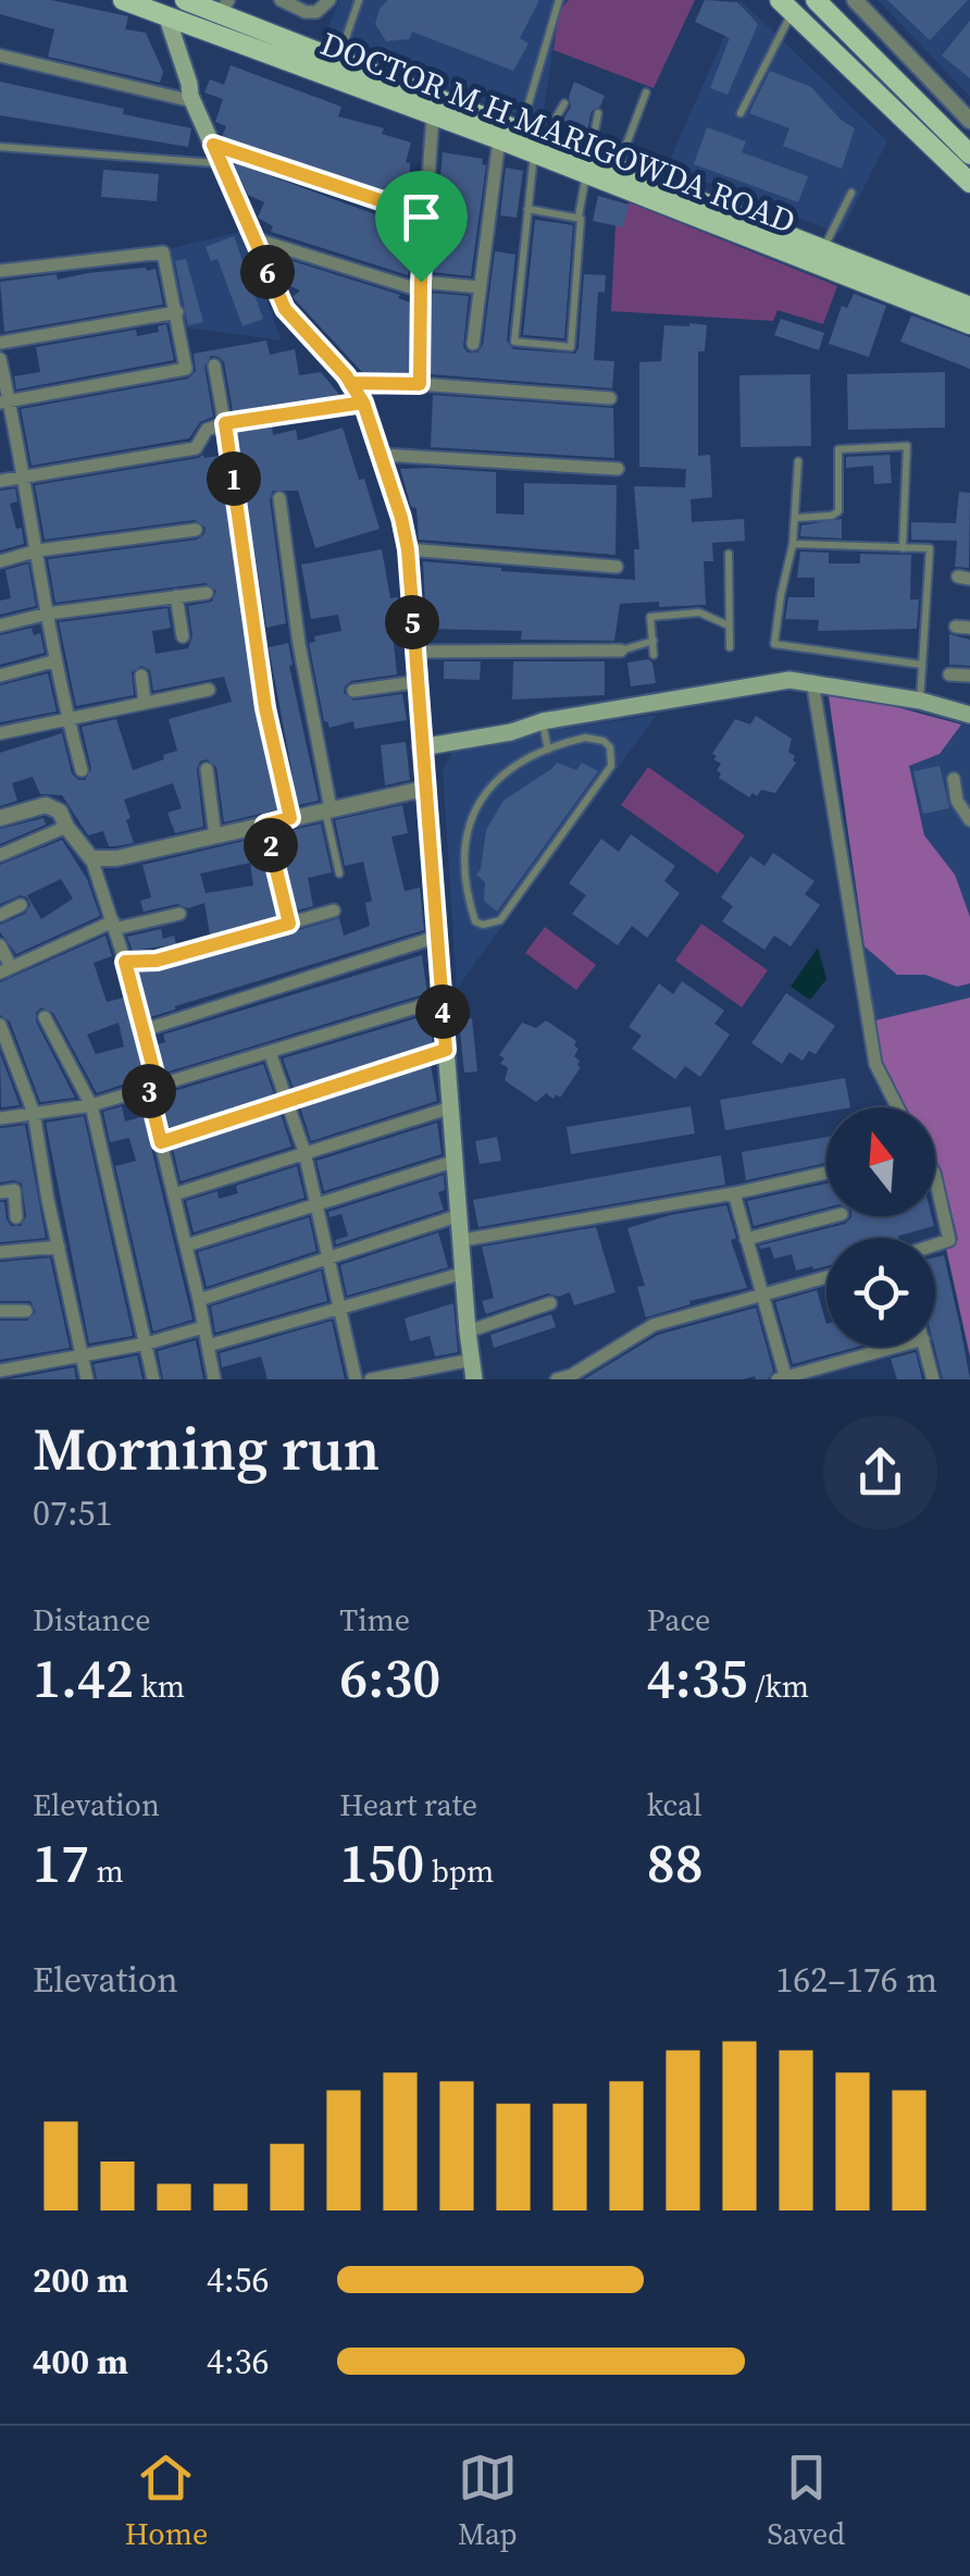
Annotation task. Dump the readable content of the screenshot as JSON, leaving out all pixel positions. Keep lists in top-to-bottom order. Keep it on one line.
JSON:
{"streets":{"main road":["DOCTOR M H MARIGOWDA ROAD"]},"north":"top","page":{"pins":["6","1","5","2","4","3"],"heading":["Morning run","07:51"],"stats":[["Distance","1.42 km"],["Time","6:30"],["Pace","4:35 /km"],["Elevation","17 m"],["Heart rate","150 bpm"],["kcal","88"]],"chart":["Elevation","162–176 m"],"list":[{"name":"200 m","note":"4:56"},{"name":"400 m","note":"4:36"}],"tabs":["Home","Map","Saved"]}}
